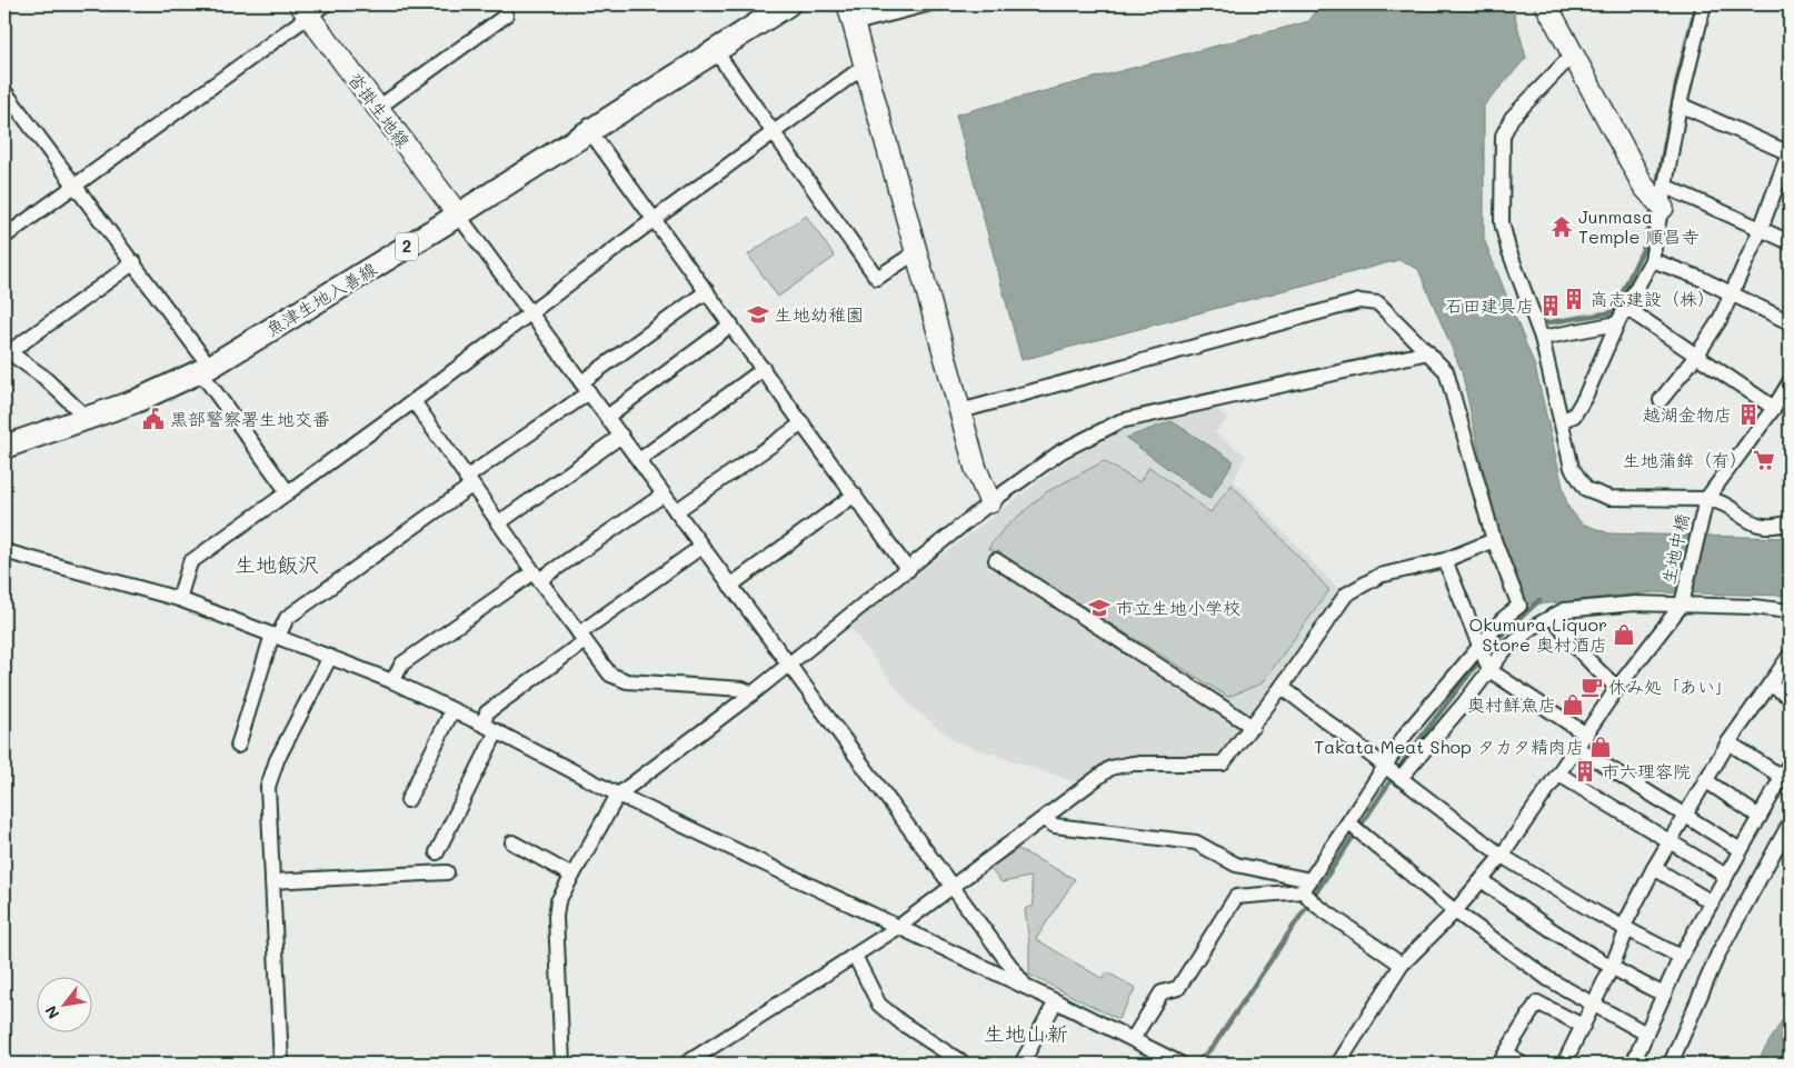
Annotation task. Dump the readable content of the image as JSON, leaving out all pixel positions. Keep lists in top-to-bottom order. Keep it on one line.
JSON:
{"streets":{"main road":["2","魚津生地入善線"],"street":["沓掛生地線","生地中橋"]},"crossings":[["沓掛生地線","魚津生地入善線"]],"districts":["生地飯沢","生地山新"],"places":{"temple":["Junmasa Temple 順昌寺"],"building":["高志建設（株）","石田建具店","越湖金物店","市六理容院"],"school or university":["生地幼稚園","市立生地小学校"],"public building":["黒部警察署生地交番"],"supermarket":["生地蒲鉾（有）"],"shop":["Okumura Liquor Store 奥村酒店","奥村鮮魚店","Takata Meat Shop タカタ精肉店"],"cafe":["休み処「あい」"]},"north":"bottom left"}
